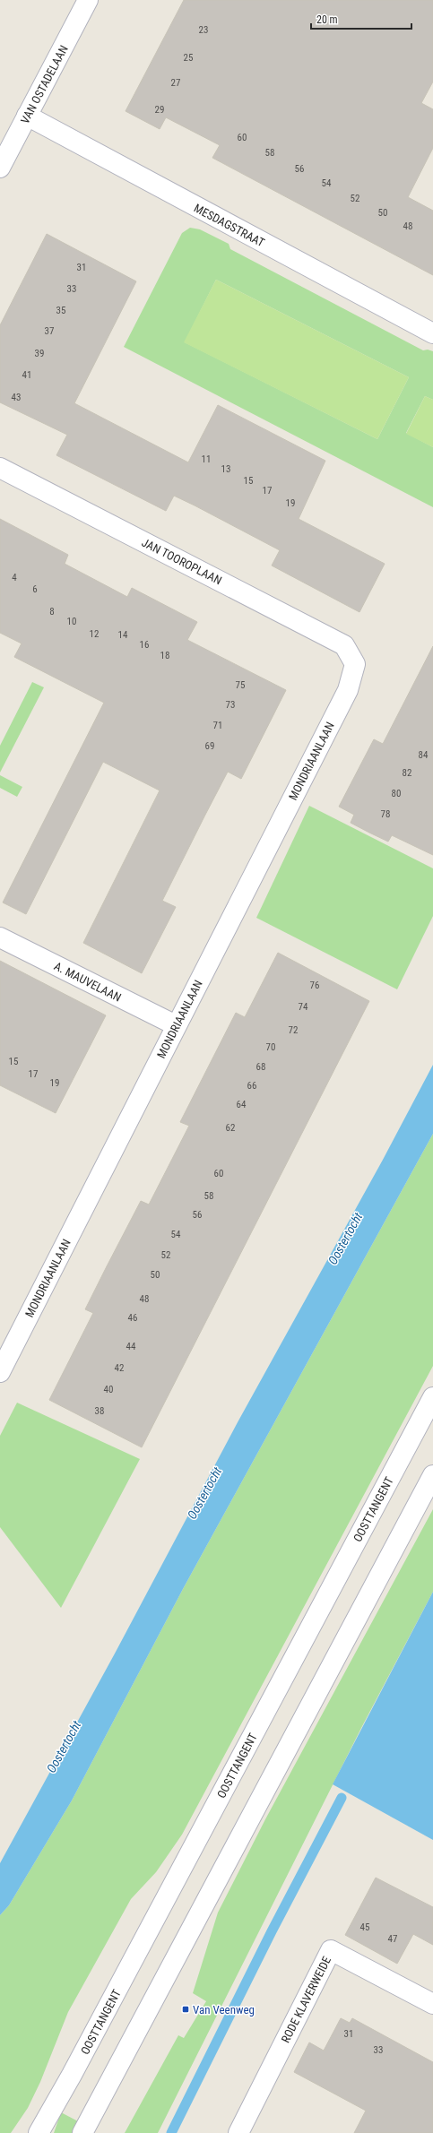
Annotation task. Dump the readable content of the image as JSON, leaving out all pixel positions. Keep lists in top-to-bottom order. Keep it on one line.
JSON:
{"streets":{"street":["VAN OSTADELAAN","MESDAGSTRAAT","JAN TOOROPLAAN","MONDRIAANLAAN","A. MAUVELAAN","OOSTTANGENT","RODE KLAVERWEIDE"]},"crossings":[["VAN OSTADELAAN","MESDAGSTRAAT"],["JAN TOOROPLAAN","MONDRIAANLAAN"],["MONDRIAANLAAN","A. MAUVELAAN"]],"water":["Oostertocht"],"places":{"transit":["Van Veenweg"]},"house_numbers":["23","25","27","29","60","58","56","54","52","50","48","31","33","35","37","39","41","43","11","13","15","17","19","4","6","8","10","12","14","16","18","75","73","71","69","84","82","80","78","76","74","72","70","15","68","17","19","66","64","62","60","58","56","54","52","50","48","46","44","42","40","38","45","47","31","33"],"scale_bar":"20 m"}
